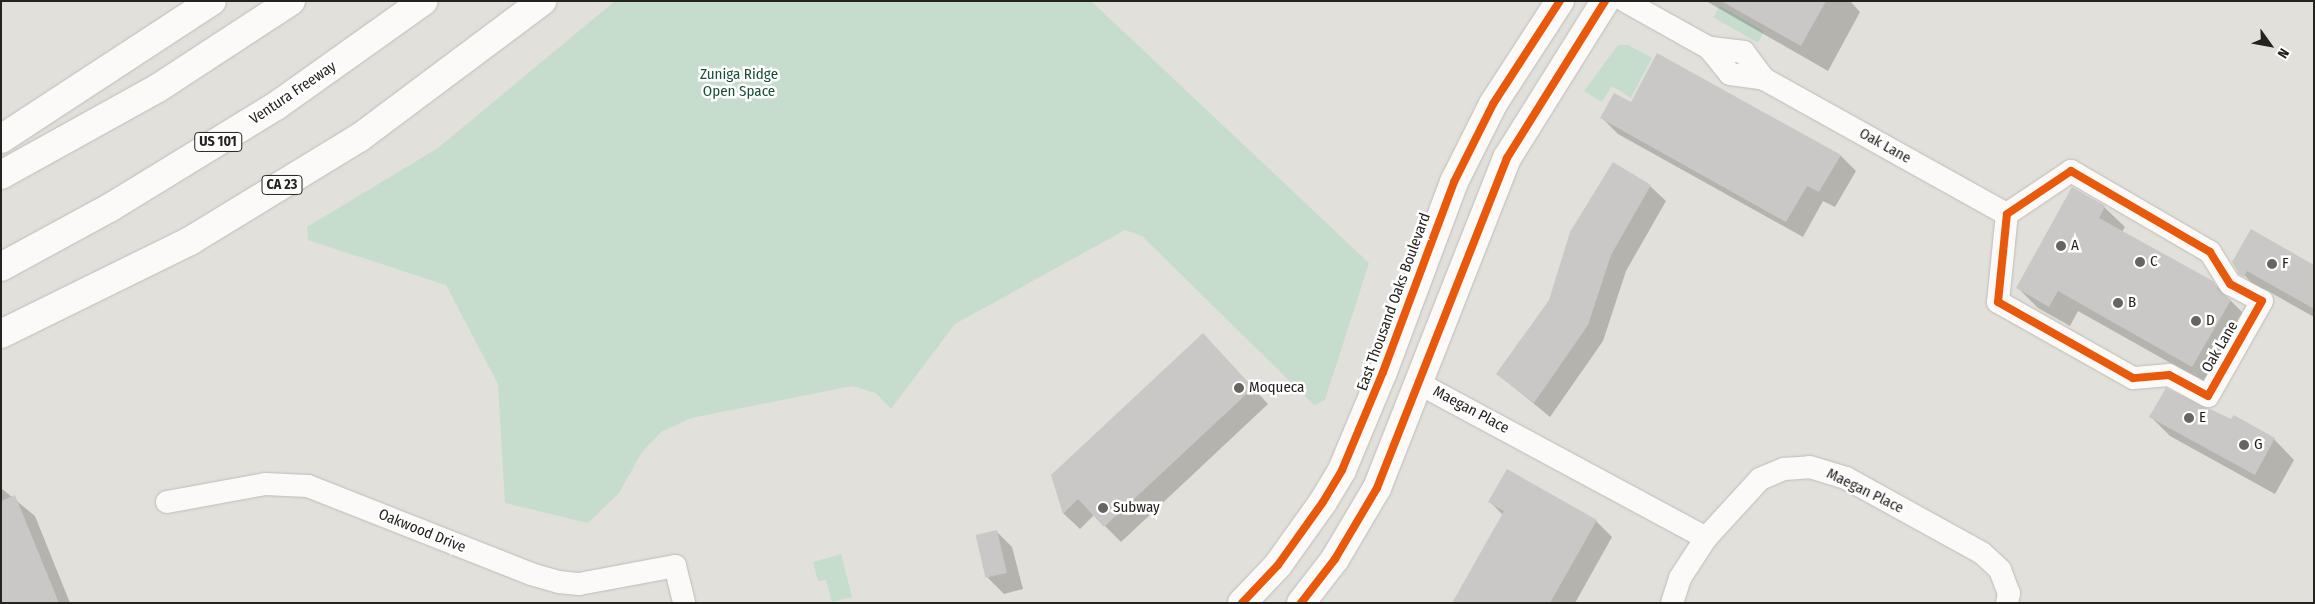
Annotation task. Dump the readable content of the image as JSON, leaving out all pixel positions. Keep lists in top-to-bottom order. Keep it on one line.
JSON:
{"streets":{"main road":["Ventura Freeway","US 101","CA 23","East Thousand Oaks Boulevard"],"street":["Oak Lane","Maegan Place","Oakwood Drive"]},"parks":["Zuniga Ridge Open Space"],"places":["A","C","F","B","D","Moqueca","E","G","Subway"],"north":"bottom right"}
